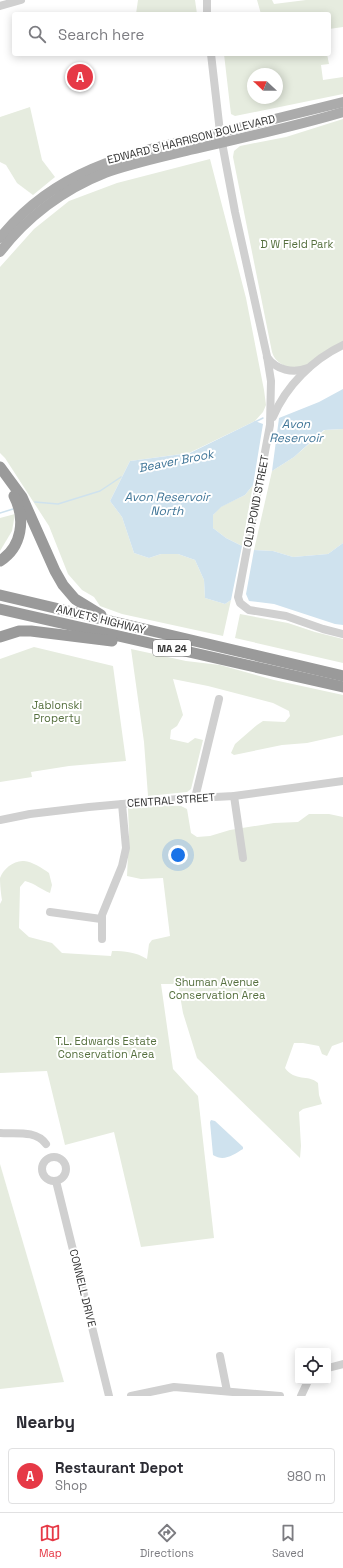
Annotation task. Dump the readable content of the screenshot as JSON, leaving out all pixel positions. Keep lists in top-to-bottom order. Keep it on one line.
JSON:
{"streets":{"highway":["AMVETS HIGHWAY","MA 24"],"main road":["EDWARD S HARRISON BOULEVARD"],"street":["OLD POND STREET","CENTRAL STREET","CONNELL DRIVE"]},"crossings":[["EDWARD S HARRISON BOULEVARD","OLD POND STREET"]],"water":["Avon Reservoir","Beaver Brook","Avon Reservoir North"],"parks":["D W Field Park","Jablonski Property","Shuman Avenue Conservation Area","T.L. Edwards Estate Conservation Area"],"north":"left","page":{"search":"Search here","pins":"A","heading":"Nearby","list":[{"mark":"A","name":"Restaurant Depot","note":"Shop","value":"980 m"}],"nav":["Map","Directions","Saved"]}}
